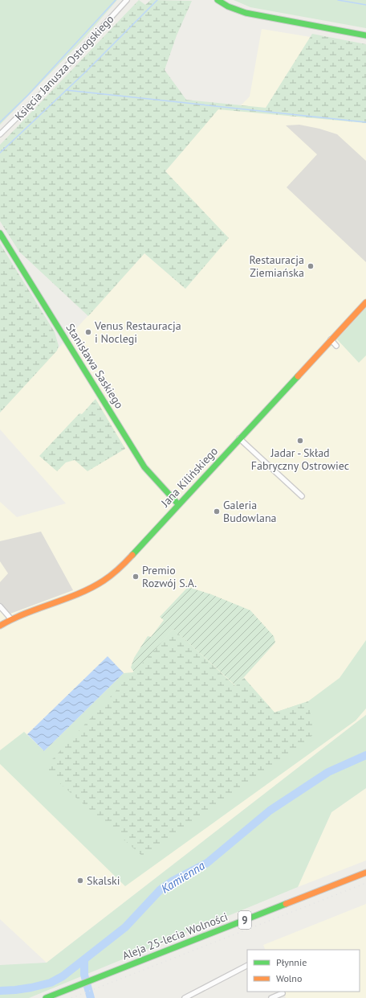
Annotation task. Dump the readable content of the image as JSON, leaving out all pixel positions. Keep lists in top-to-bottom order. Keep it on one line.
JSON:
{"streets":{"street":["Księcia Janusza Ostrogskiego","Stanisława Saskiego","Jana Kilińskiego","9","Aleja 25-lecia Wolności"]},"crossings":[["Stanisława Saskiego","Jana Kilińskiego"]],"water":["Kamienna"],"places":["Restauracja Ziemiańska","Venus Restauracja i Noclegi","Jadar - Skład Fabryczny Ostrowiec","Galeria Budowlana","Premio Rozwój S.A.","Skalski"],"legend":["Płynnie","Wolno"]}
